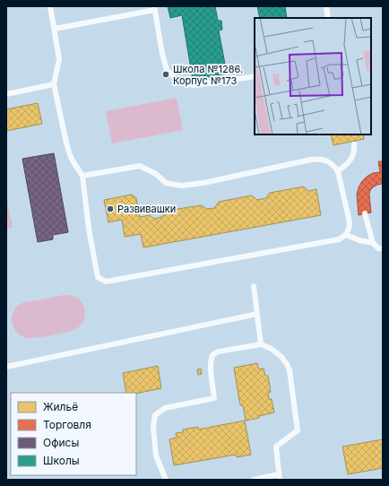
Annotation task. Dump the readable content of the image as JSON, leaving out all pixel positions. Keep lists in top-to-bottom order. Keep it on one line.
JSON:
{"places":["Школа №1286. Корпус №173","Развивашки"],"legend":["Жильё","Торговля","Офисы","Школы"]}
